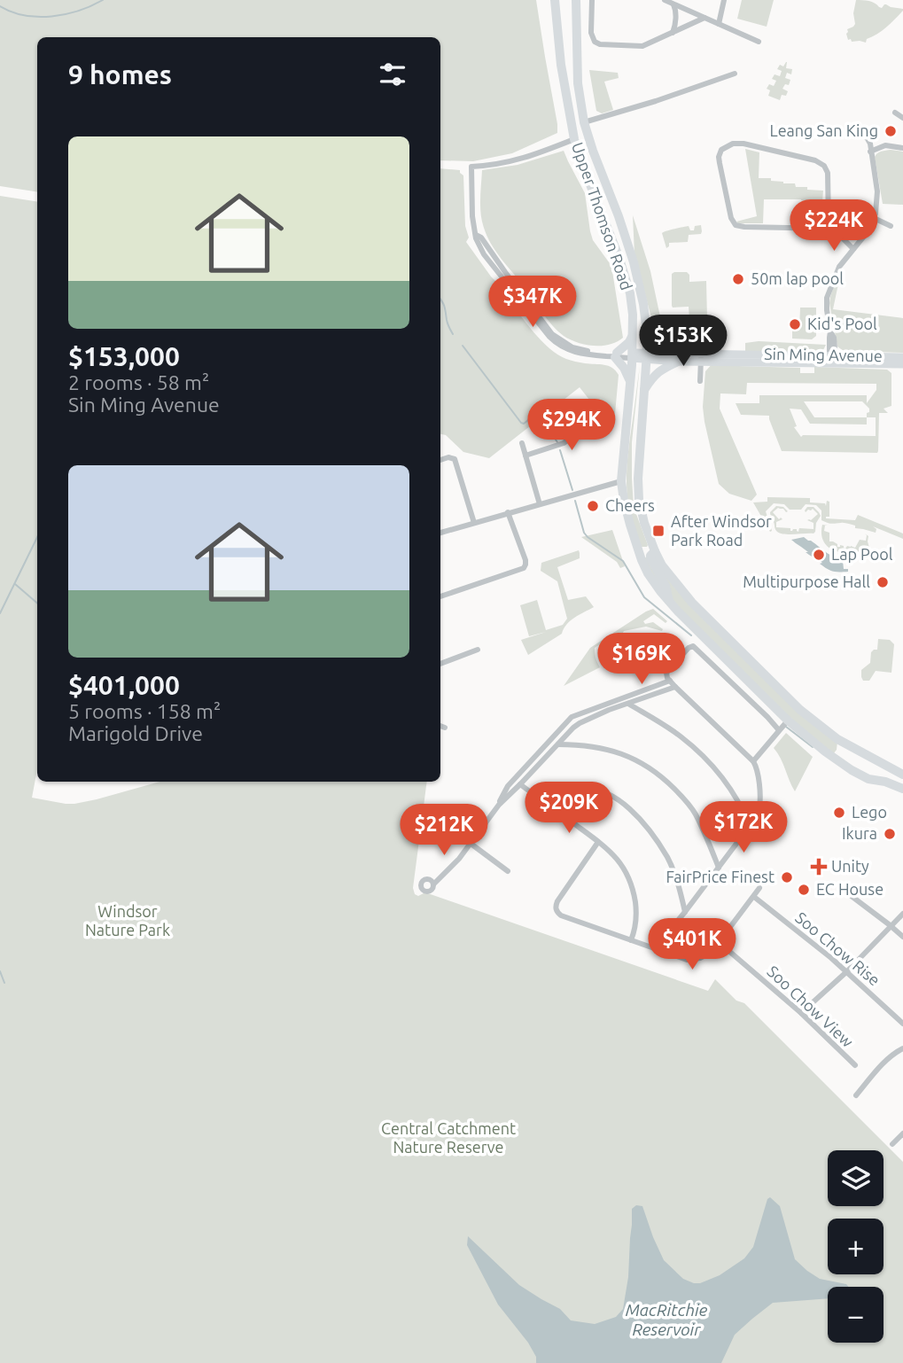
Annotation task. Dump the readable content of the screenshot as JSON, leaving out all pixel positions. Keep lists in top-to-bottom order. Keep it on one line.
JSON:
{"streets":{"main road":["Upper Thomson Road","Sin Ming Avenue"],"street":["Soo Chow Rise","Soo Chow View"]},"crossings":[["Upper Thomson Road","Sin Ming Avenue"]],"water":["MacRitchie Reservoir"],"parks":["Windsor Nature Park","Central Catchment Nature Reserve"],"places":{"other":["Leang San King","50m lap pool","Kid's Pool","Cheers","Lap Pool","Multipurpose Hall","Lego","Ikura","FairPrice Finest","EC House"],"transit":["After Windsor Park Road"],"health":["Unity"]},"page":{"heading":"9 homes","list":[{"name":"$153,000","note":"2 rooms · 58 m² · Sin Ming Avenue"},{"name":"$401,000","note":"5 rooms · 158 m² · Marigold Drive"}],"price":["$224K","$347K","$153K","$294K","$169K","$209K","$172K","$212K","$401K"],"map_buttons":["+","−"]}}
